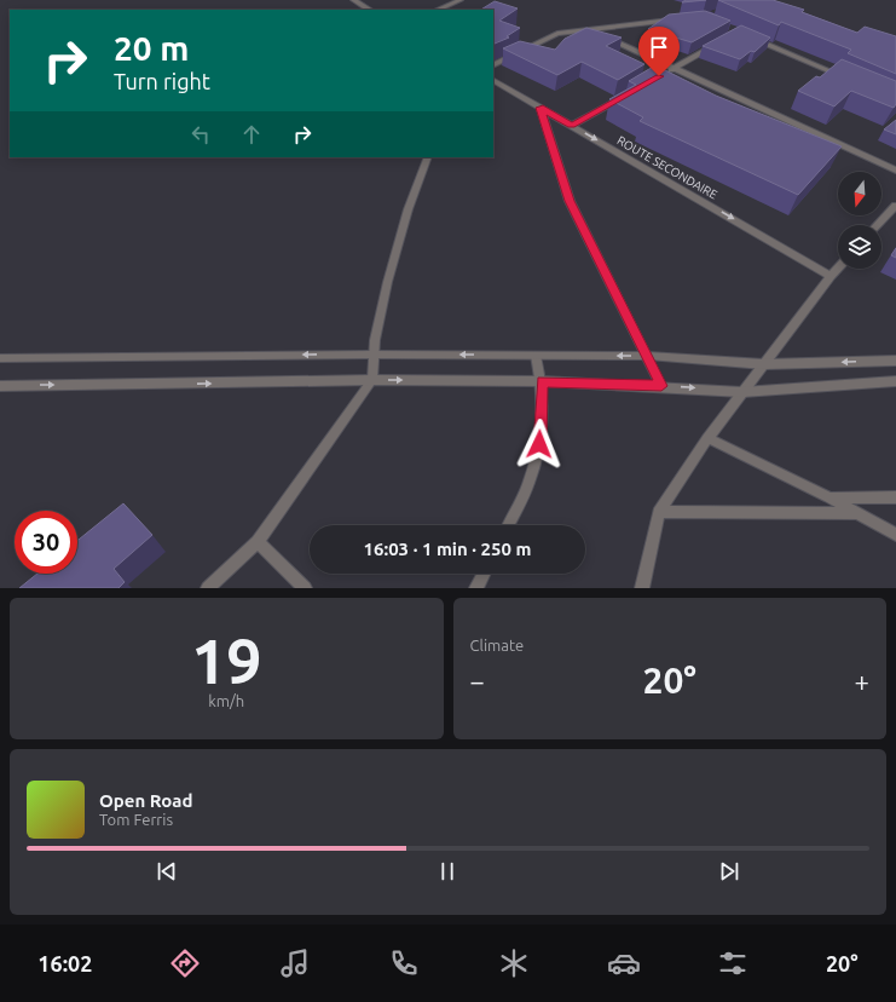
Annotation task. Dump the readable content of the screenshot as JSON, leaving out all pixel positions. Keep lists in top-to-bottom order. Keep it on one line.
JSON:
{"streets":{"street":["ROUTE SECONDAIRE"]},"one_way":["ROUTE SECONDAIRE"],"north":"bottom","page":{"turn":["20 m","Turn right"],"limit":"30","trip":"16:03 · 1 min · 250 m","tile":[["19","km/h"],"Climate"],"heat":["−","20°","+"],"song":["Open Road","Tom Ferris"],"tabs":["16:02","20°"]}}
